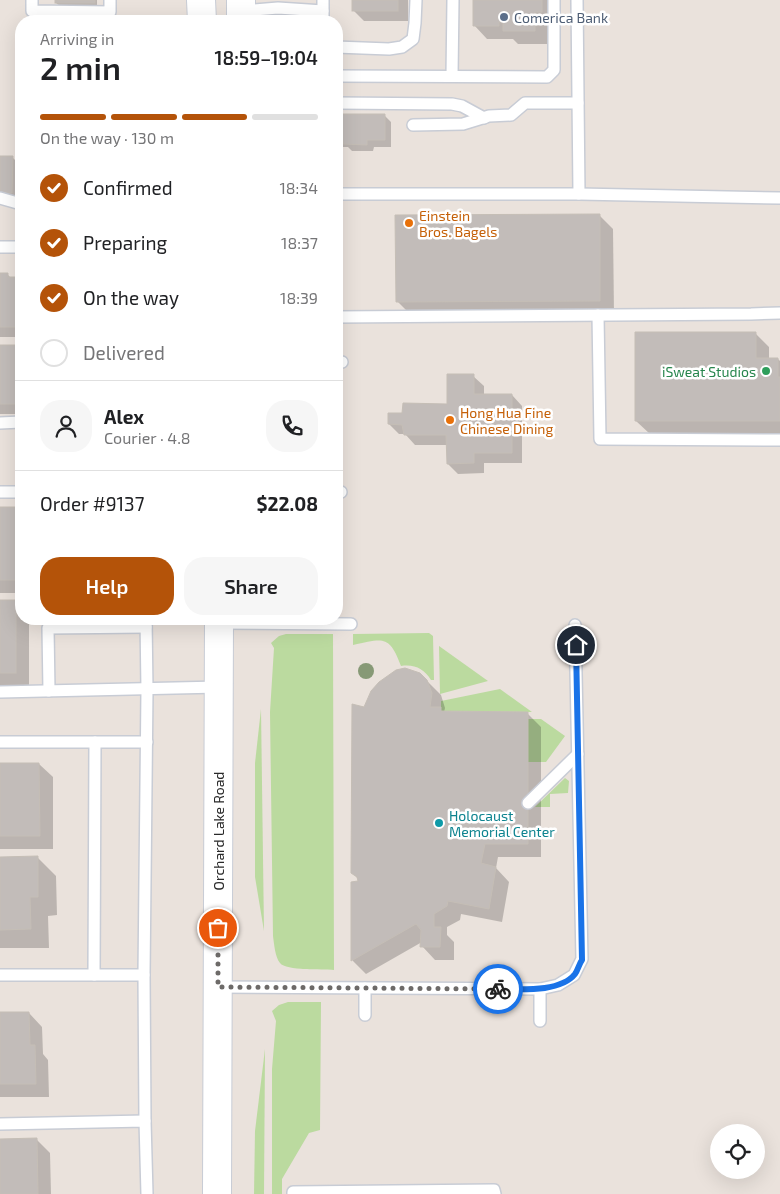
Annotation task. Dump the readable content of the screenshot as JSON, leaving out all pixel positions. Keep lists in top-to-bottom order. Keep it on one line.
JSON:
{"streets":{"main road":["Orchard Lake Road"]},"places":["Comerica Bank","Einstein Bros. Bagels","iSweat Studios","Hong Hua Fine Chinese Dining","Holocaust Memorial Center"],"page":{"heading":["2 min","Arriving in","18:59–19:04"],"panel":["Alex","Courier · 4.8","Order #9137","$22.08"],"bar":"On the way · 130 m","list":[["Confirmed","18:34"],["Preparing","18:37"],["On the way","18:39"],"Delivered"],"buttons":["Help","Share"]}}
